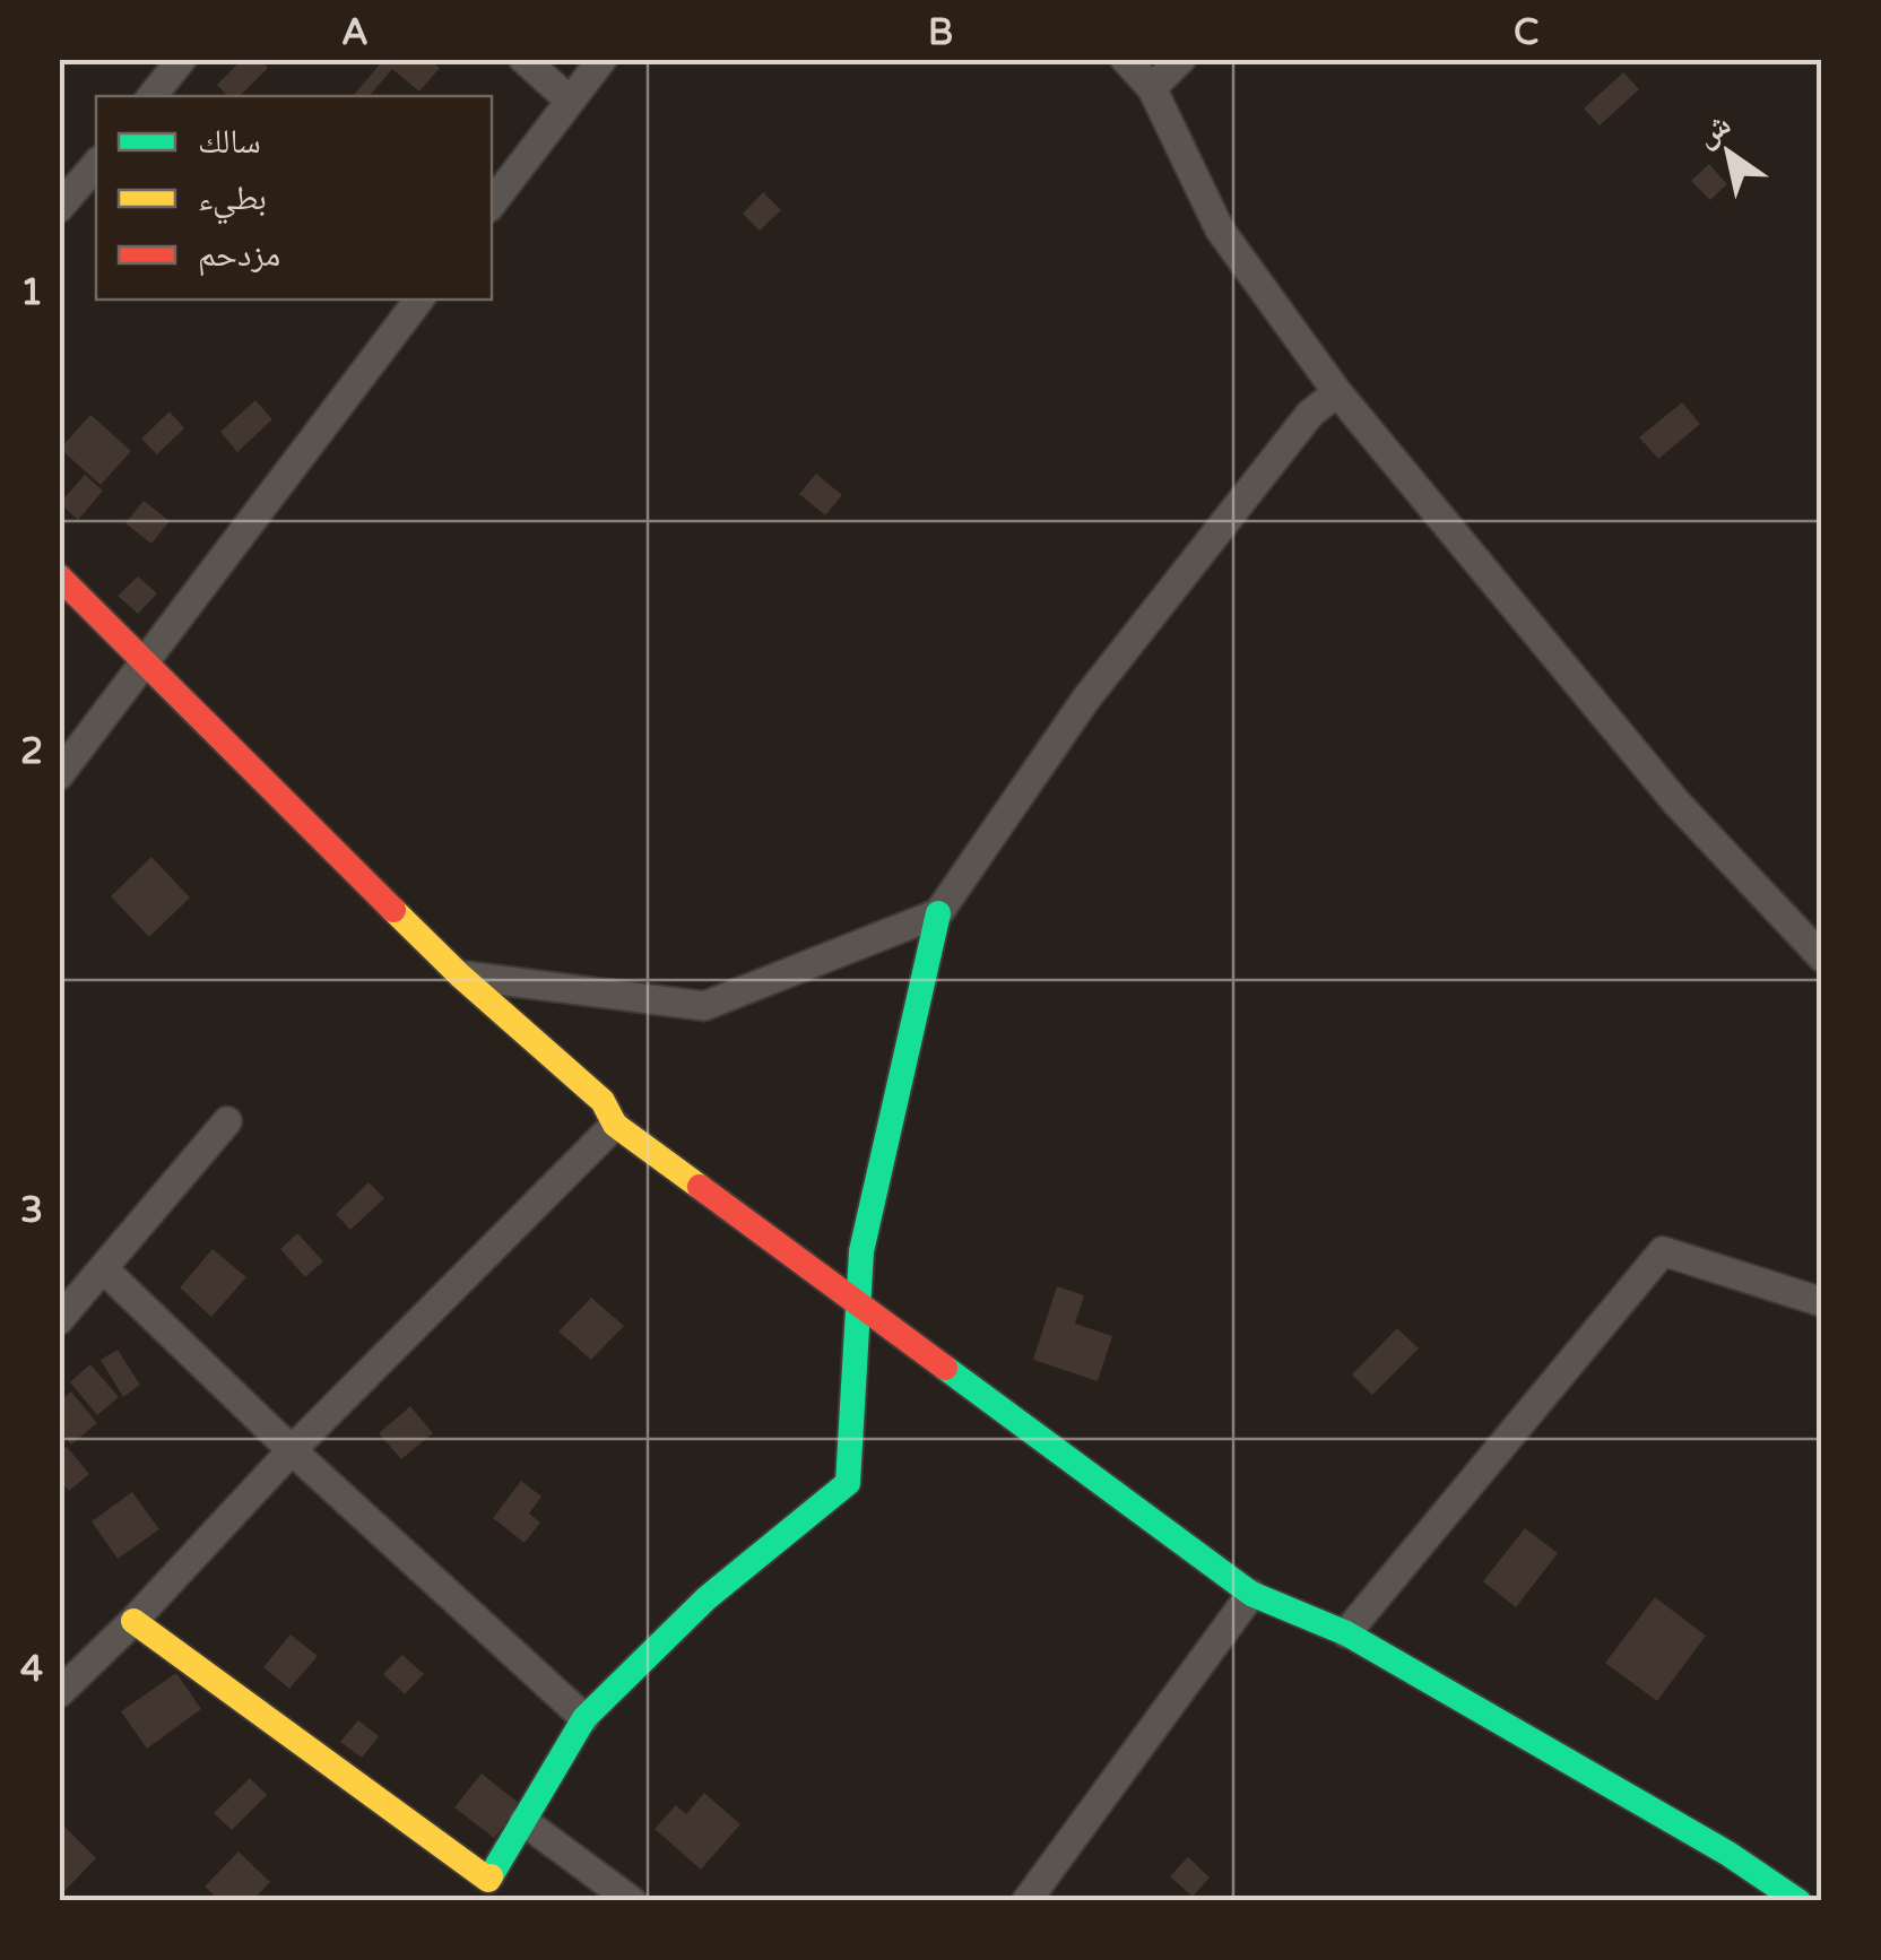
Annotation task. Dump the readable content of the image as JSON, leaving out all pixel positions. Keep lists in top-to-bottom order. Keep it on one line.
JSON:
{"legend":["سالك","بطيء","مزدحم"],"north":"top left","grid":{"columns":["A","B","C"],"rows":["1","2","3","4"]}}
